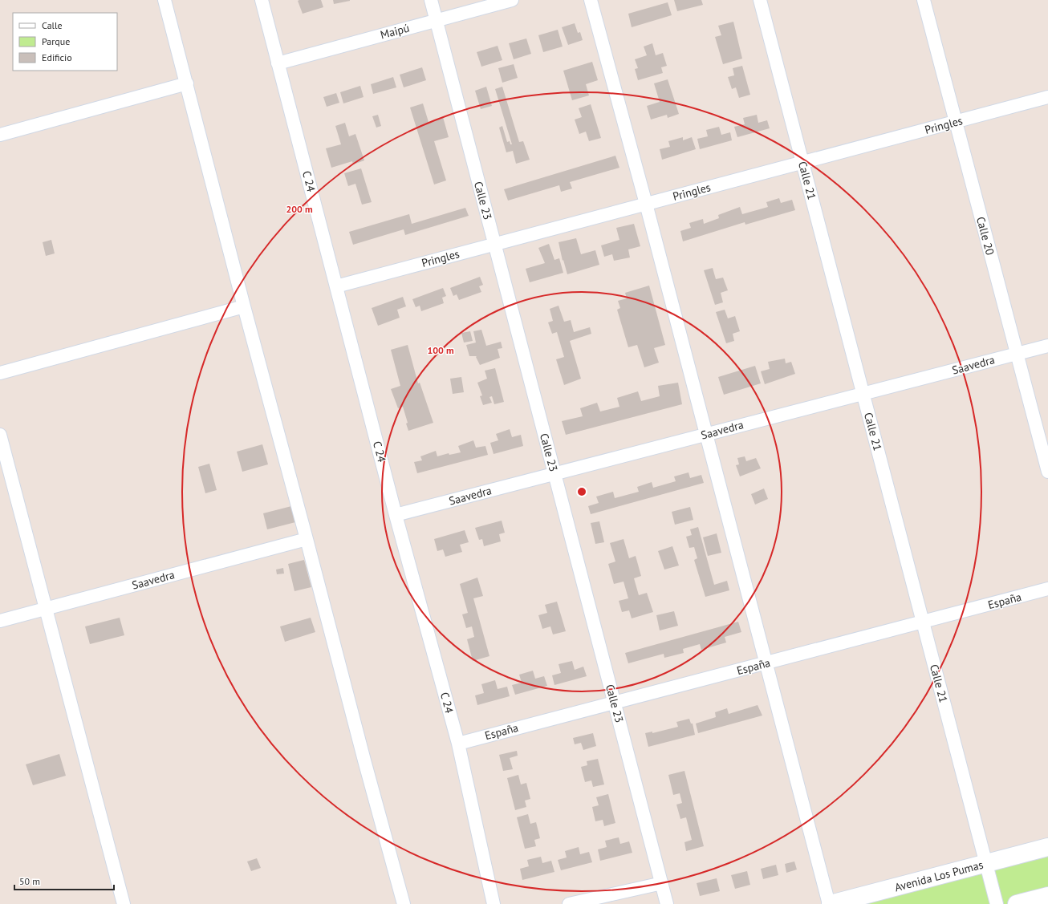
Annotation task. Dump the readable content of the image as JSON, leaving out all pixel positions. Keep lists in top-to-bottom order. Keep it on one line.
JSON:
{"streets":{"main road":["Avenida Los Pumas"],"street":["Maipú","Pringles","Calle 21","C 24","Calle 23","Calle 20","Saavedra","España"]},"crossings":[["Maipú","C 24"],["Maipú","Calle 23"],["Pringles","Calle 21"],["Pringles","C 24"],["Pringles","Calle 23"],["Pringles","Calle 20"],["Calle 21","Saavedra"],["Calle 21","España"],["Calle 21","Avenida Los Pumas"],["C 24","Saavedra"],["C 24","España"],["Calle 23","Saavedra"],["Calle 23","España"],["Calle 20","Saavedra"]],"legend":["Calle","Parque","Edificio"],"scale_bar":"50 m","rings":["200 m","100 m"]}
